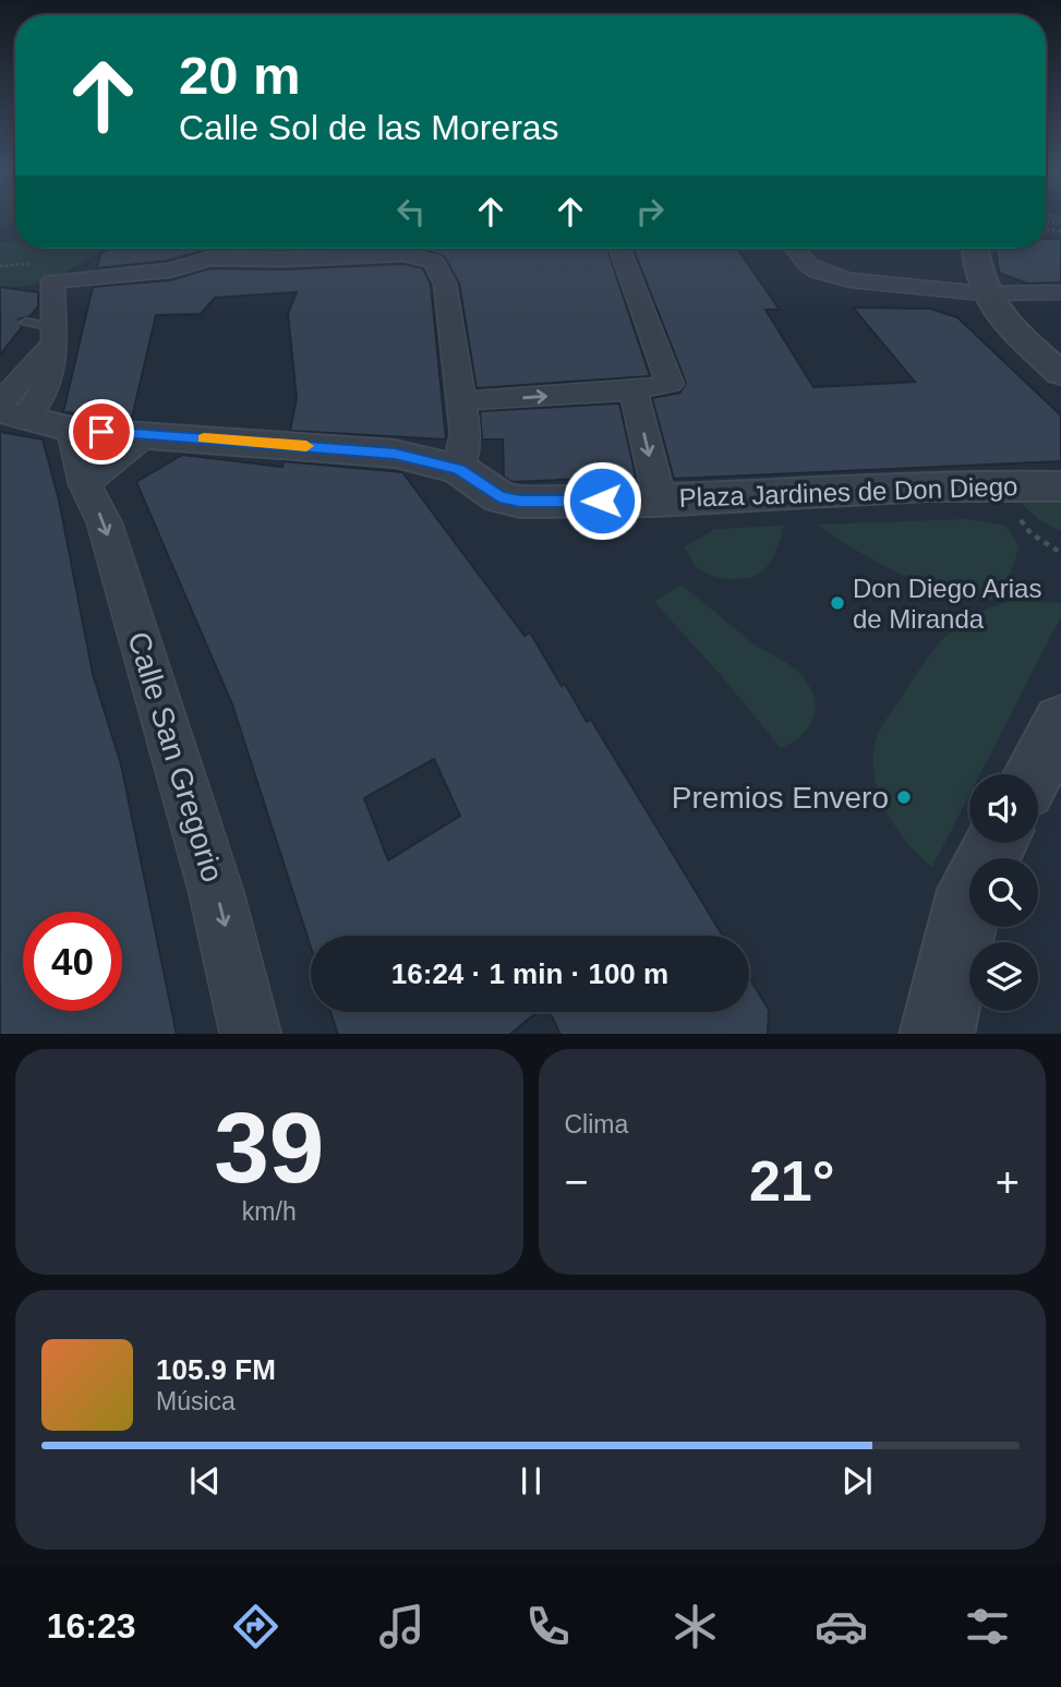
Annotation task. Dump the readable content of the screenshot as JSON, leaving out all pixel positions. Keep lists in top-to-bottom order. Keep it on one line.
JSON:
{"streets":{"street":["Plaza Jardines de Don Diego","Calle San Gregorio"]},"one_way":["Calle San Gregorio"],"places":["Don Diego Arias de Miranda","Premios Envero"],"page":{"turn":["20 m","Calle Sol de las Moreras"],"limit":"40","trip":"16:24 · 1 min · 100 m","tile":[["39","km/h"],"Clima"],"heat":["−","21°","+"],"song":["105.9 FM","Música"],"tabs":"16:23"}}
